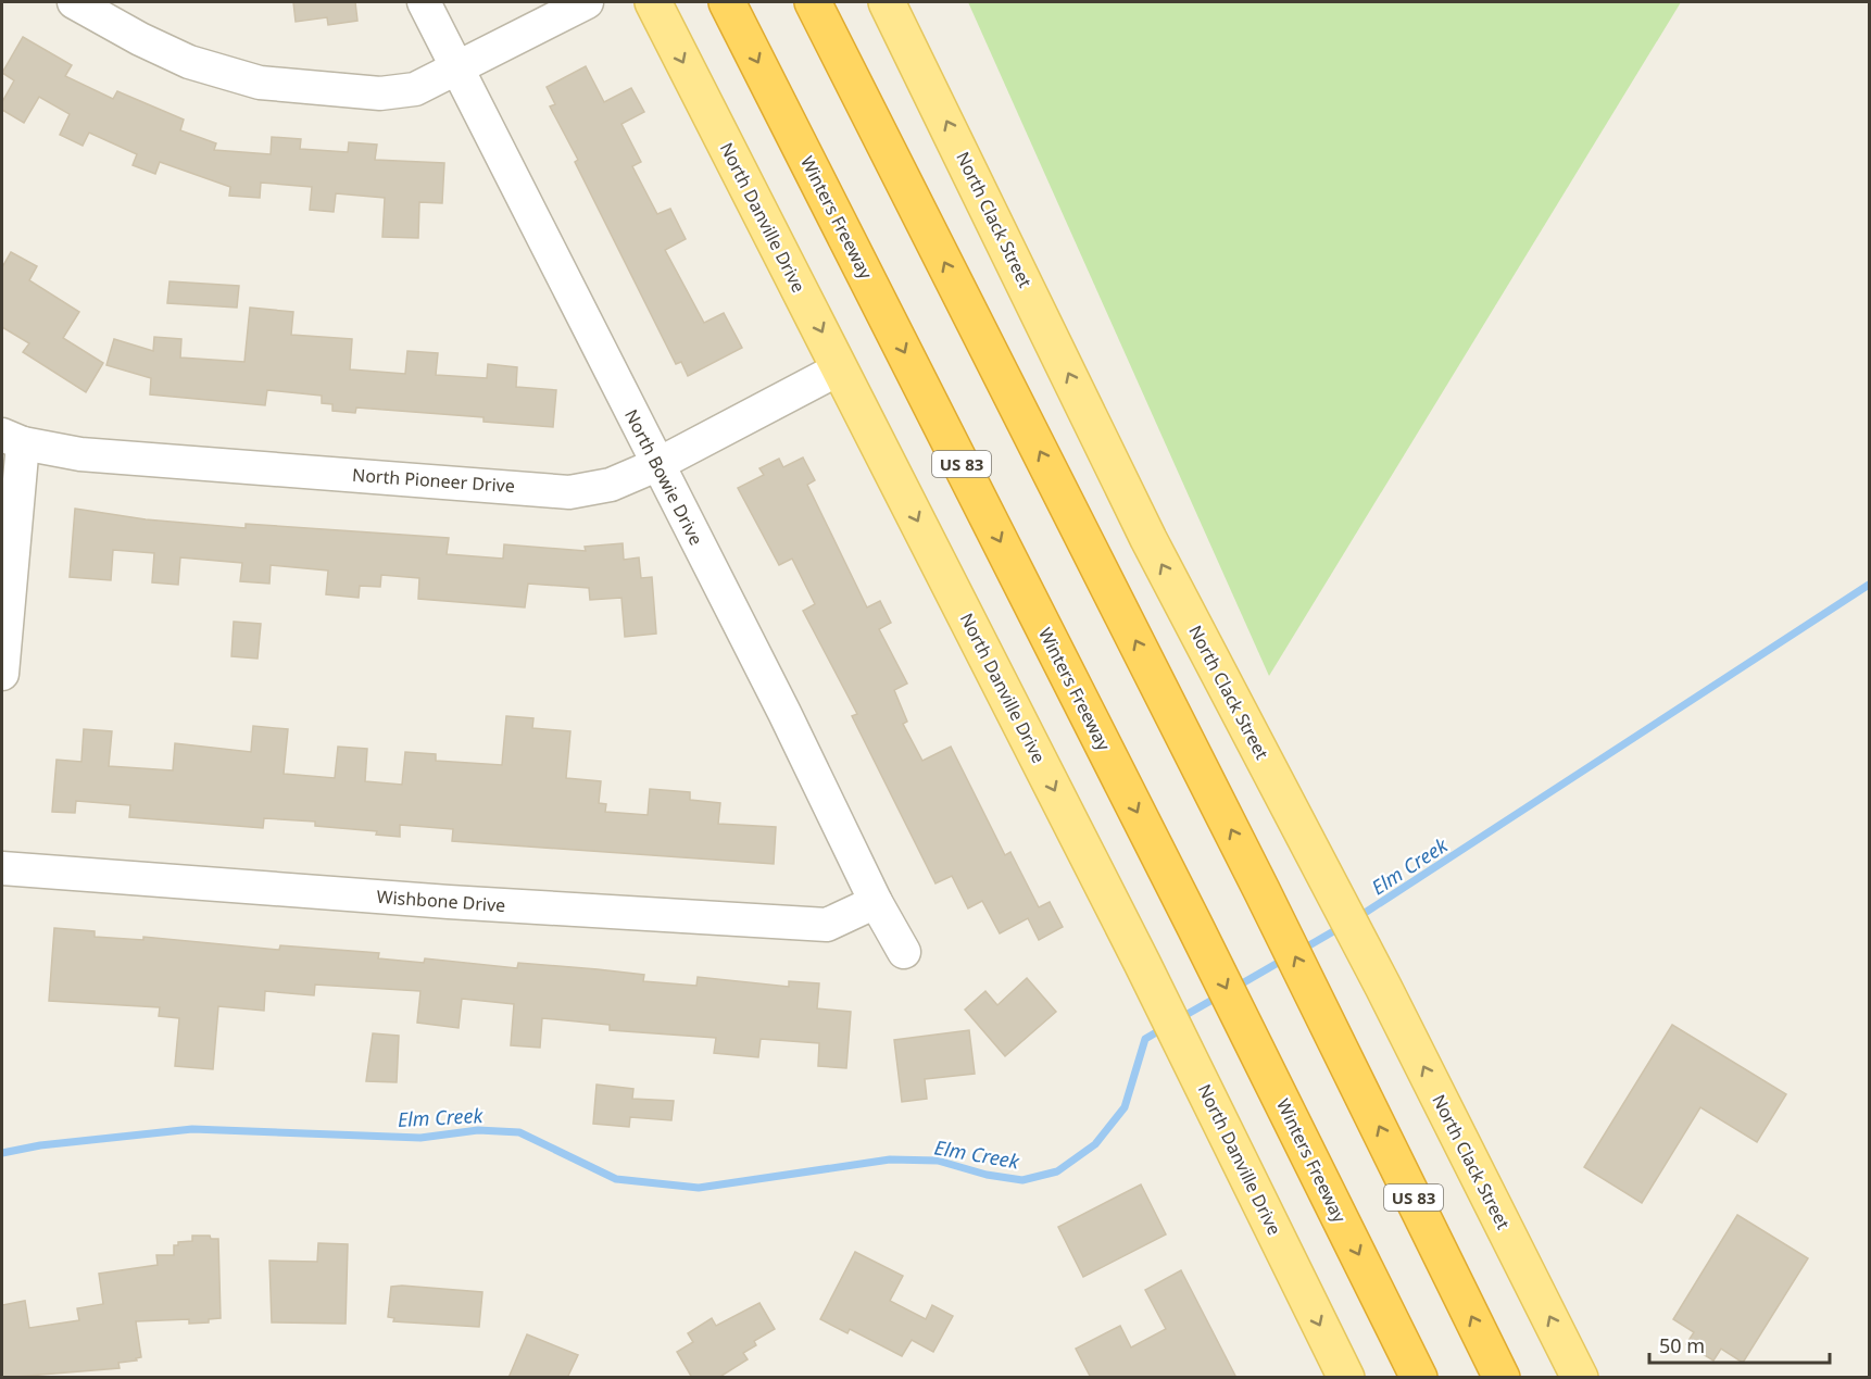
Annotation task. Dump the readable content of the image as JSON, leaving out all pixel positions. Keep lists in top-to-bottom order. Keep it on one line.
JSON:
{"streets":{"highway":["Winters Freeway","US 83"],"main road":["North Danville Drive","North Clack Street"],"street":["North Bowie Drive","North Pioneer Drive","Wishbone Drive"]},"crossings":[["North Danville Drive","North Pioneer Drive"],["North Bowie Drive","North Pioneer Drive"],["North Bowie Drive","Wishbone Drive"]],"one_way":["North Danville Drive","North Clack Street"],"water":["Elm Creek"],"scale_bar":"50 m"}
